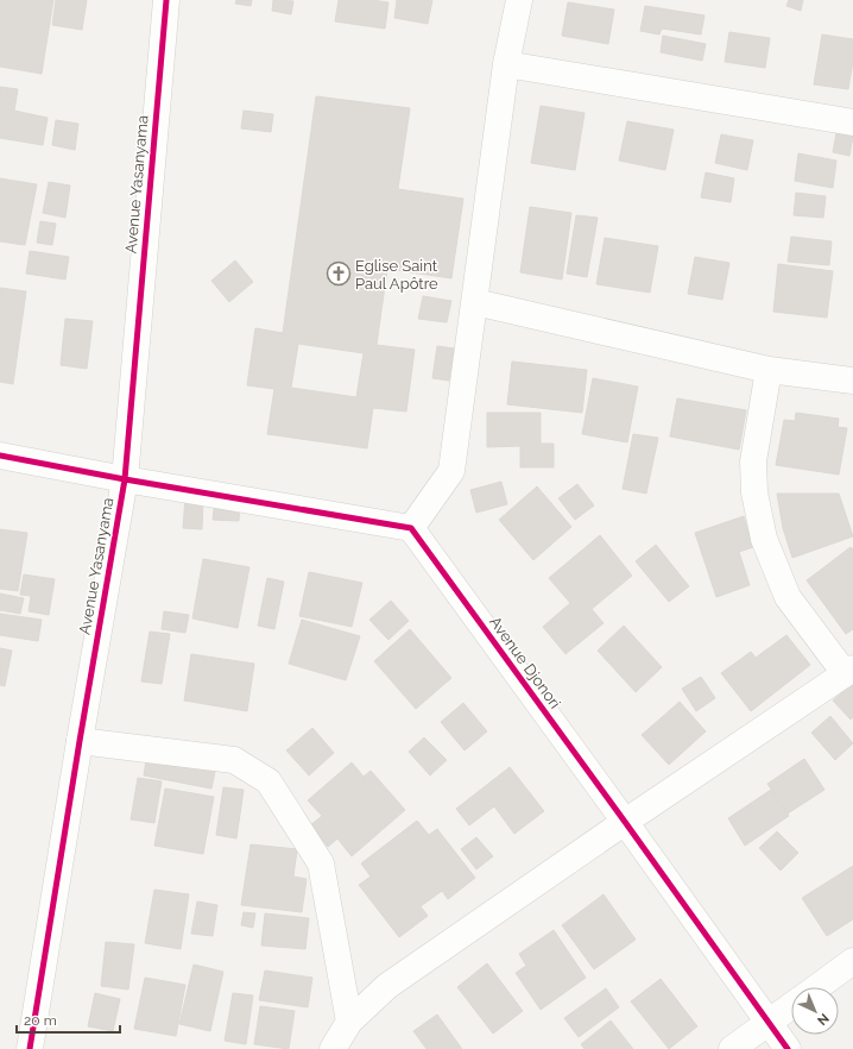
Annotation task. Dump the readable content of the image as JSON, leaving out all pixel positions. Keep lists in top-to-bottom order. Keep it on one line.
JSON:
{"streets":{"street":["Avenue Yasanyama","Avenue Djonori"]},"places":{"church":["Eglise Saint Paul Apôtre"]},"scale_bar":"20 m","north":"bottom right"}
